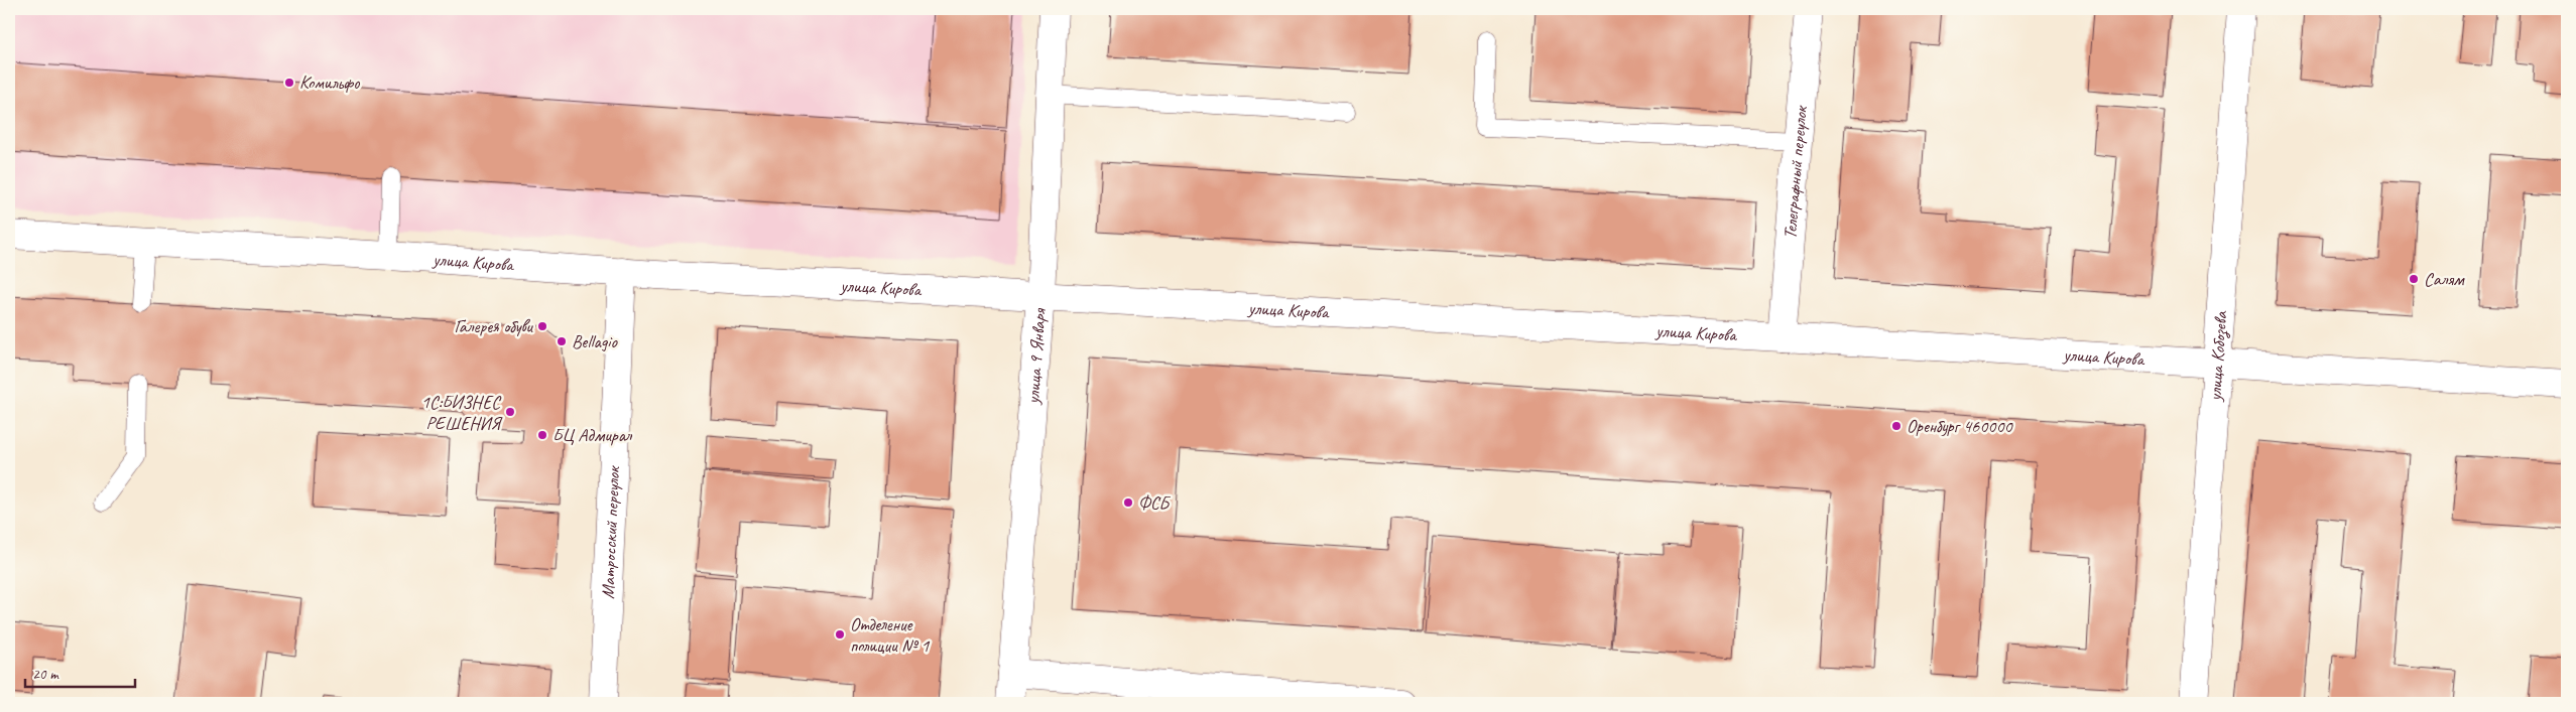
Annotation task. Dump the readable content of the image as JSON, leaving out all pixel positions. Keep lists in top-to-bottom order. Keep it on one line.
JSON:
{"streets":{"main road":["Телеграфный переулок","улица Кирова","улица 9 Января","улица Кобозева","Матросский переулок"]},"crossings":[["Телеграфный переулок","улица Кирова"],["улица Кирова","улица 9 Января"],["улица Кирова","улица Кобозева"],["улица Кирова","Матросский переулок"]],"places":["Комильфо","Салям","Галерея обуви","Bellagio","1С:БИЗНЕС РЕШЕНИЯ","Оренбург 460000","БЦ Адмирал","ФСБ","Отделение полиции № 1"],"scale_bar":"20 m"}
